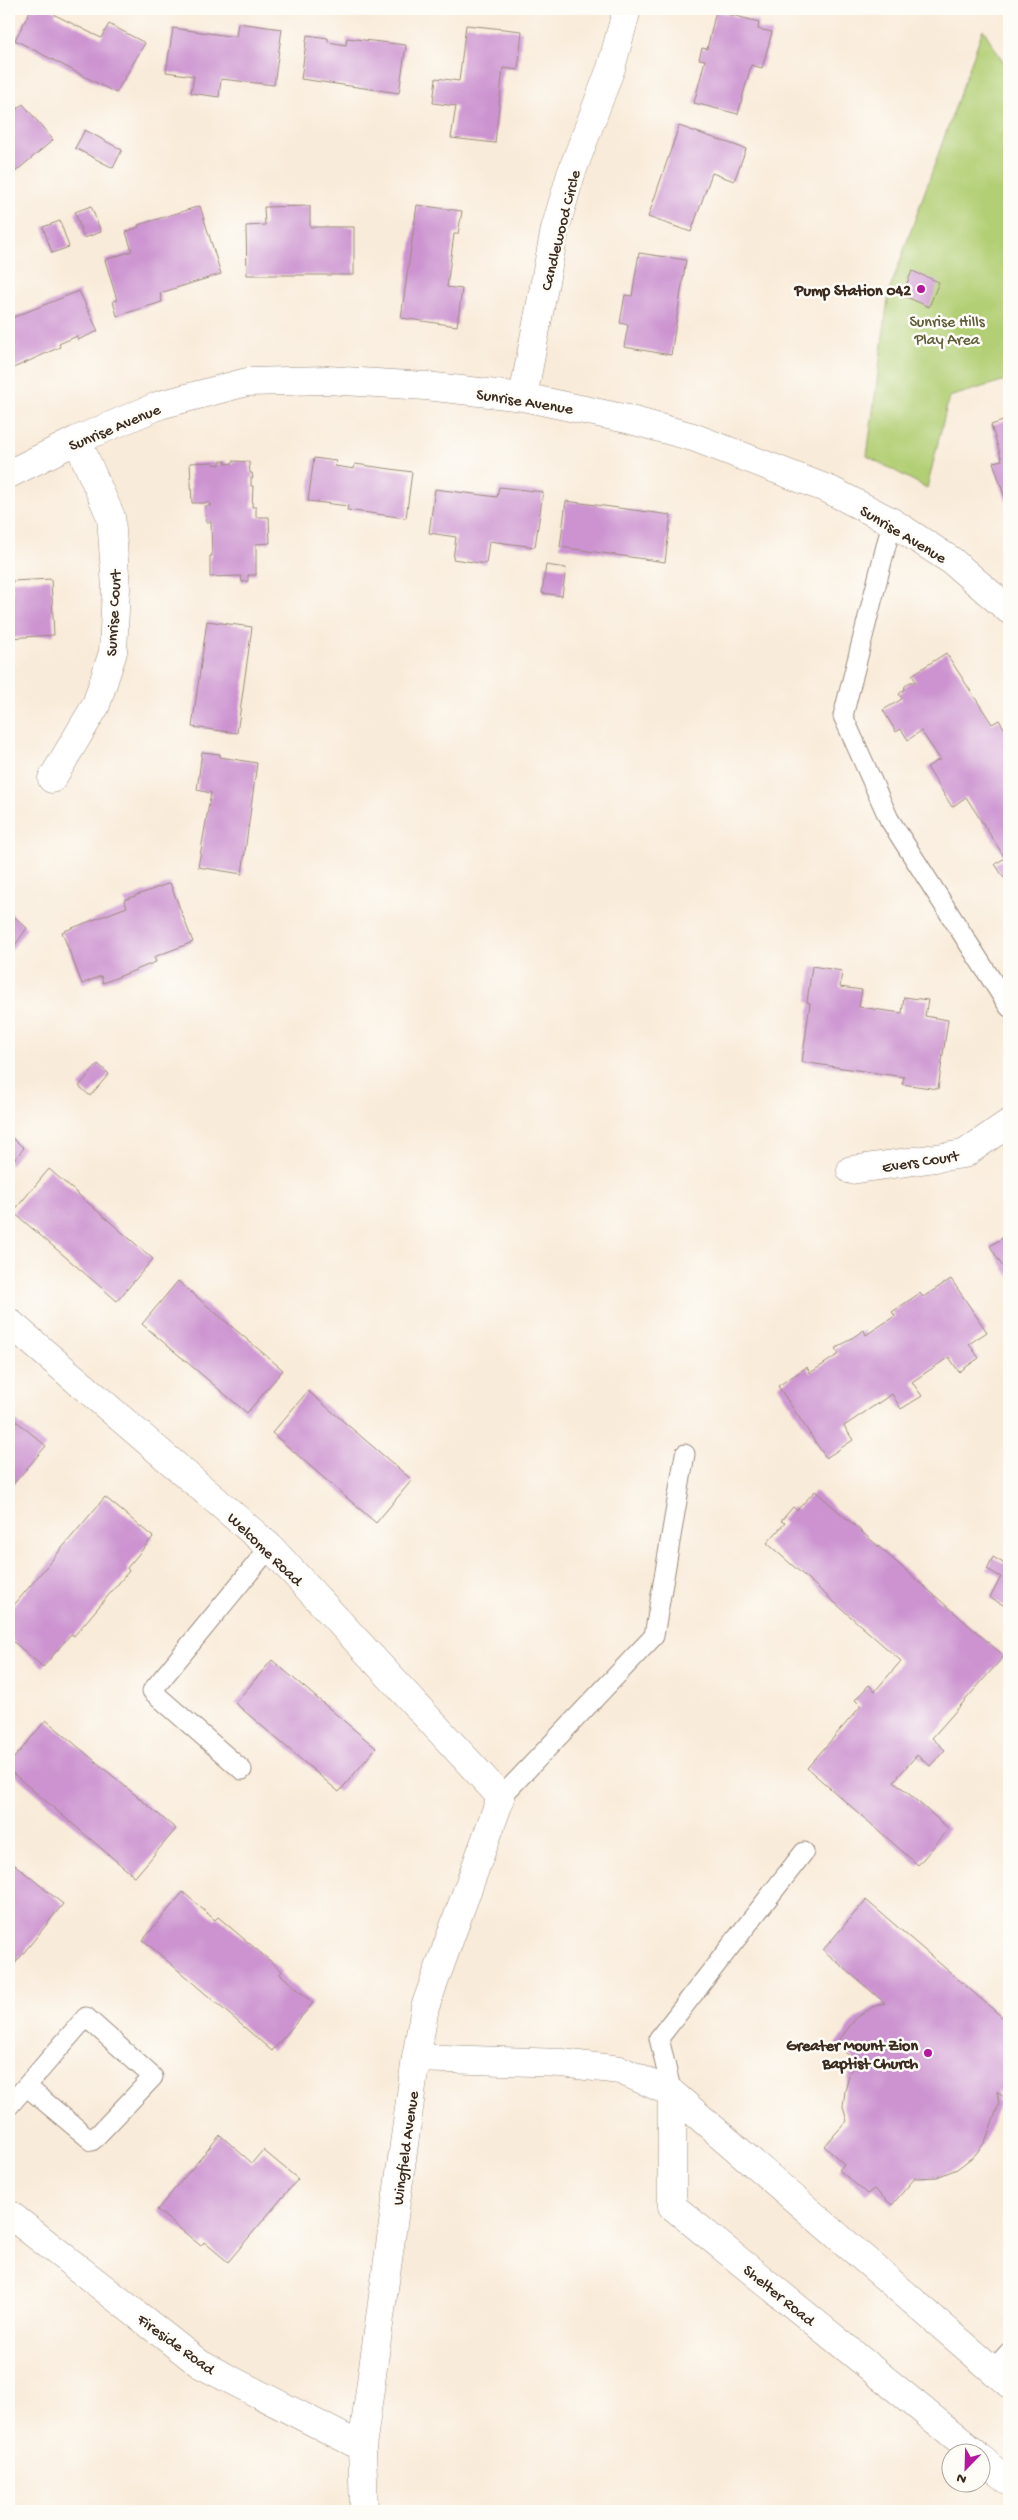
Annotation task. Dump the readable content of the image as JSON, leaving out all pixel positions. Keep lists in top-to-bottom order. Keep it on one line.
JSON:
{"streets":{"street":["Candlewood Circle","Sunrise Avenue","Sunrise Court","Evers Court","Welcome Road","Wingfield Avenue","Shelter Road","Fireside Road"]},"crossings":[["Candlewood Circle","Sunrise Avenue"],["Sunrise Avenue","Sunrise Court"],["Welcome Road","Wingfield Avenue"],["Wingfield Avenue","Fireside Road"]],"parks":["Sunrise Hills Play Area"],"places":["Pump Station 042","Greater Mount Zion Baptist Church"],"north":"bottom left"}
